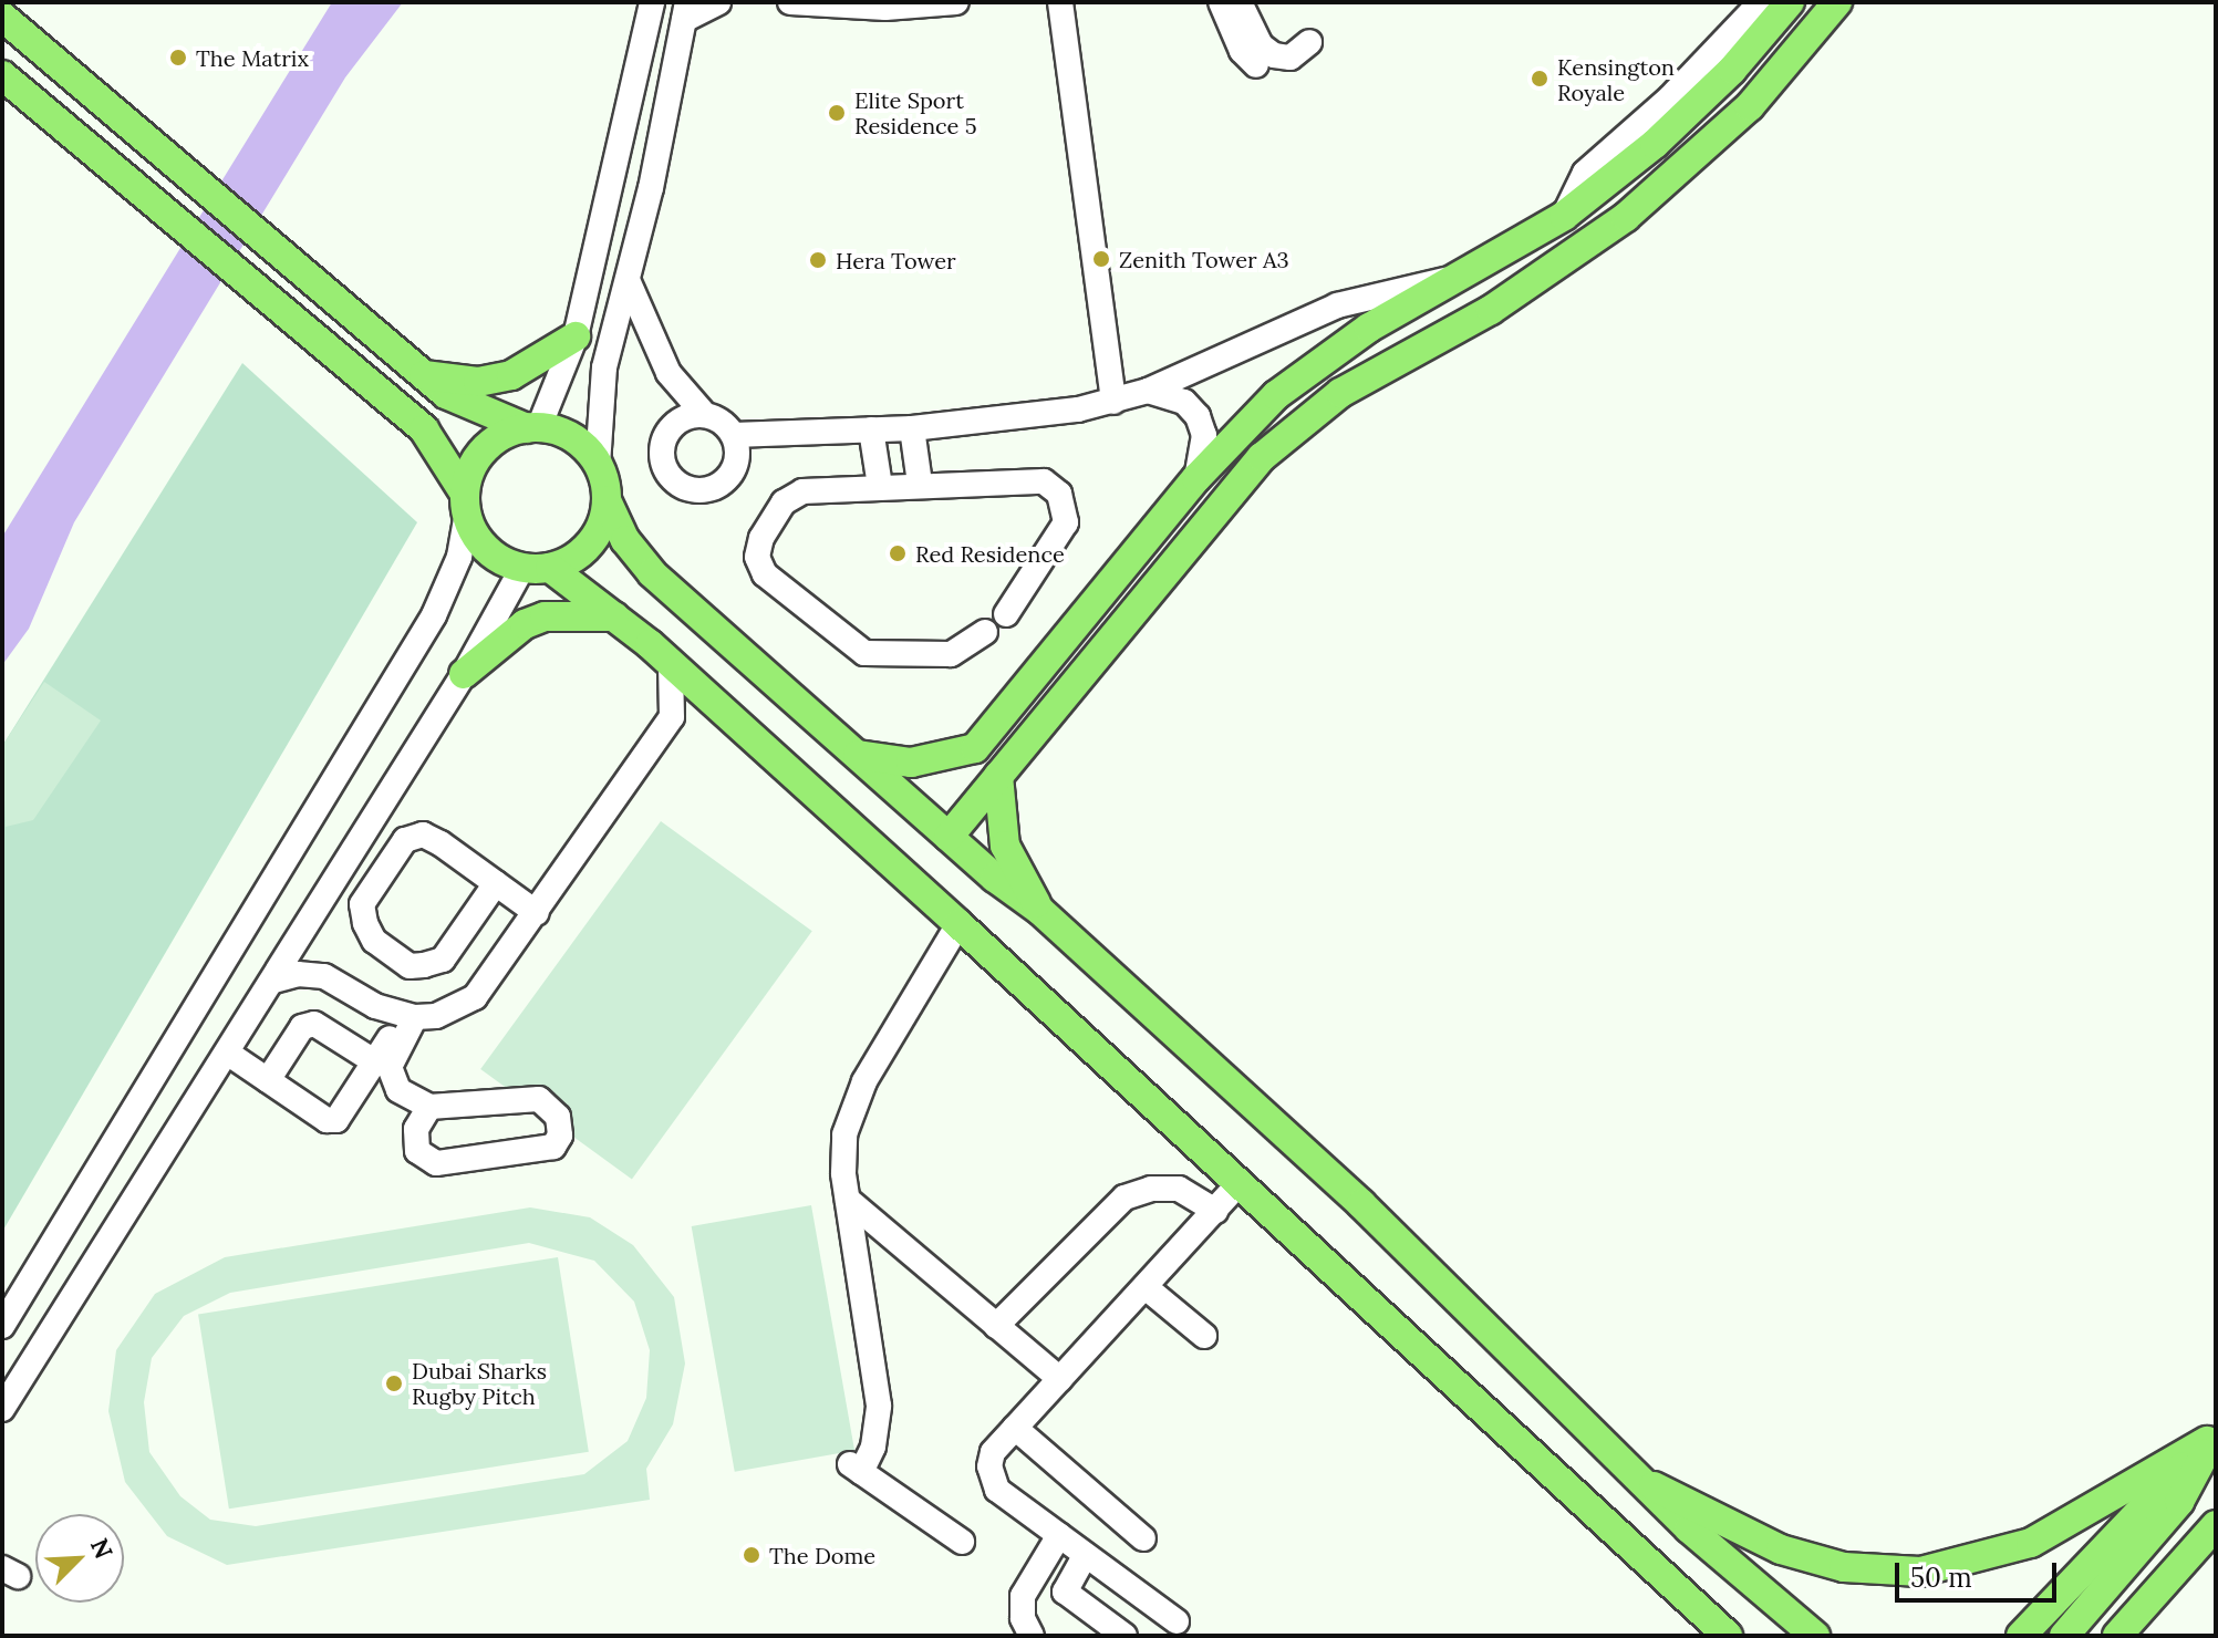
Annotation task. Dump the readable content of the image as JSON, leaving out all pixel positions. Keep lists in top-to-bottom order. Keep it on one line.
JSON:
{"places":["The Matrix","Kensington Royale","Elite Sport Residence 5","Zenith Tower A3","Hera Tower","Red Residence","Dubai Sharks Rugby Pitch","The Dome"],"scale_bar":"50 m","north":"top right"}
